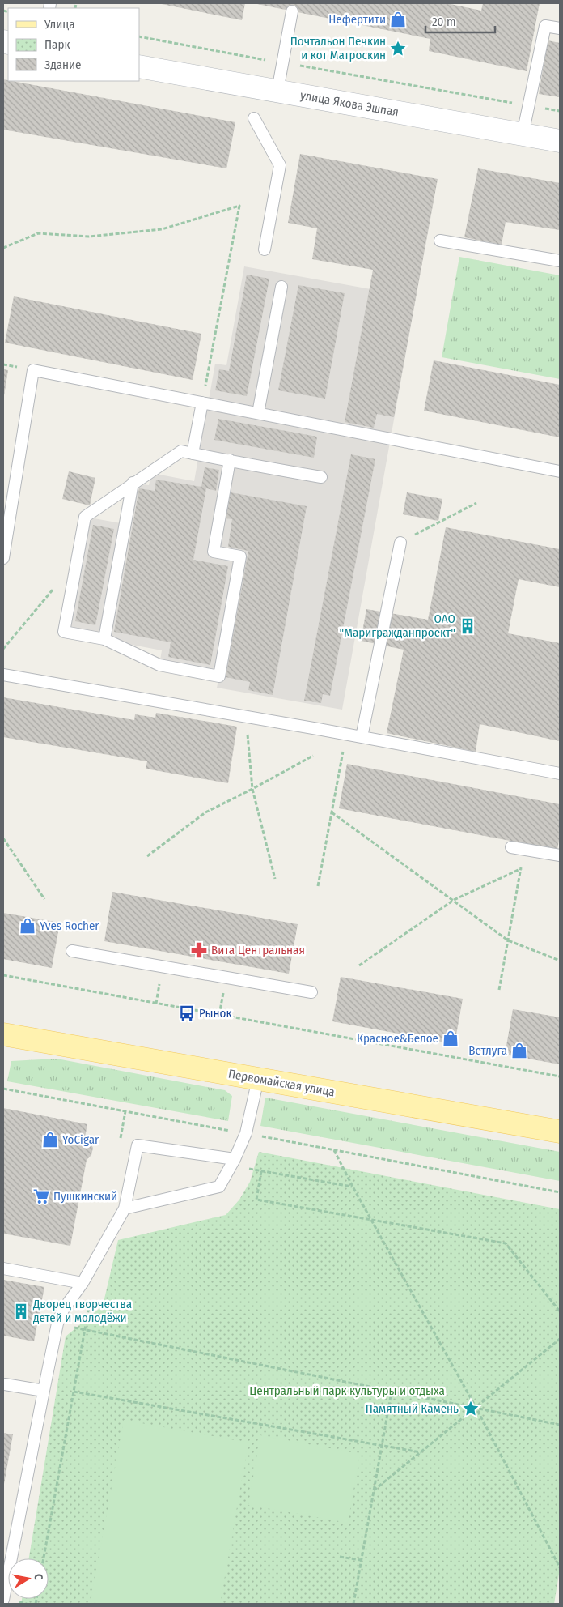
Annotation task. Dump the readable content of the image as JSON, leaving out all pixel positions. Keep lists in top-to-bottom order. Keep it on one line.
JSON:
{"streets":{"main road":["Первомайская улица"],"street":["улица Якова Эшпая"]},"parks":["Центральный парк культуры и отдыха"],"places":{"shop":["Нефертити","Yves Rocher","Красное&Белое","Ветлуга","YoCigar"],"place":["Почтальон Печкин и кот Матроскин","Памятный Камень"],"building":["OAO \"Маригражданпроект\"","Дворец творчества детей и молодёжи"],"pharmacy":["Вита Центральная"],"bus stop":["Рынок"],"supermarket":["Пушкинский"]},"legend":["Улица","Парк","Здание"],"scale_bar":"20 m","north":"right"}
